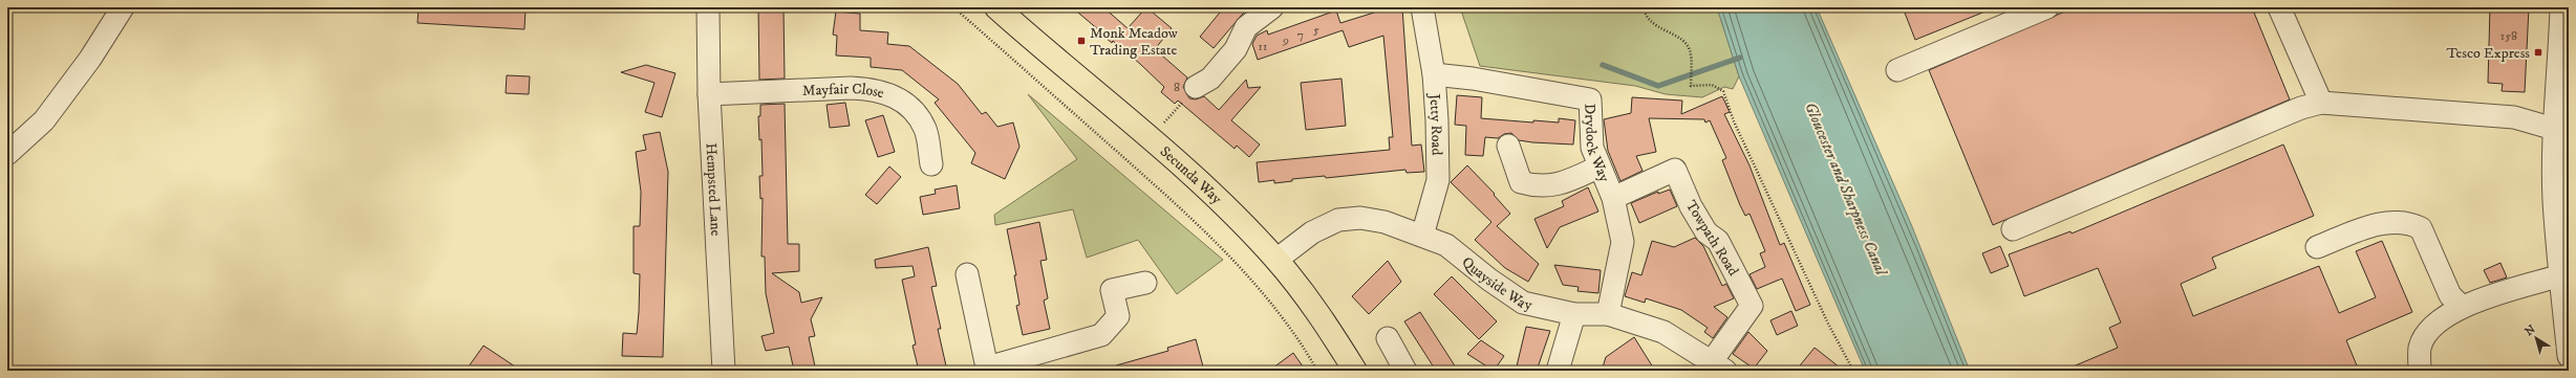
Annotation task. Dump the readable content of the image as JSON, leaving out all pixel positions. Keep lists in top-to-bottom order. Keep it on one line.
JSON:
{"streets":{"main road":["Secunda Way"],"street":["Mayfair Close","Jetty Road","Drydock Way","Hempsted Lane","Towpath Road","Quayside Way"]},"crossings":[["Mayfair Close","Hempsted Lane"],["Jetty Road","Drydock Way"],["Jetty Road","Quayside Way"],["Drydock Way","Towpath Road"],["Drydock Way","Quayside Way"],["Secunda Way","Quayside Way"],["Towpath Road","Quayside Way"]],"water":["Gloucester and Sharpness Canal"],"places":{"transit":["Monk Meadow Trading Estate","Tesco Express"]},"house_numbers":["5","7","158","9","11","8"],"north":"top left"}
